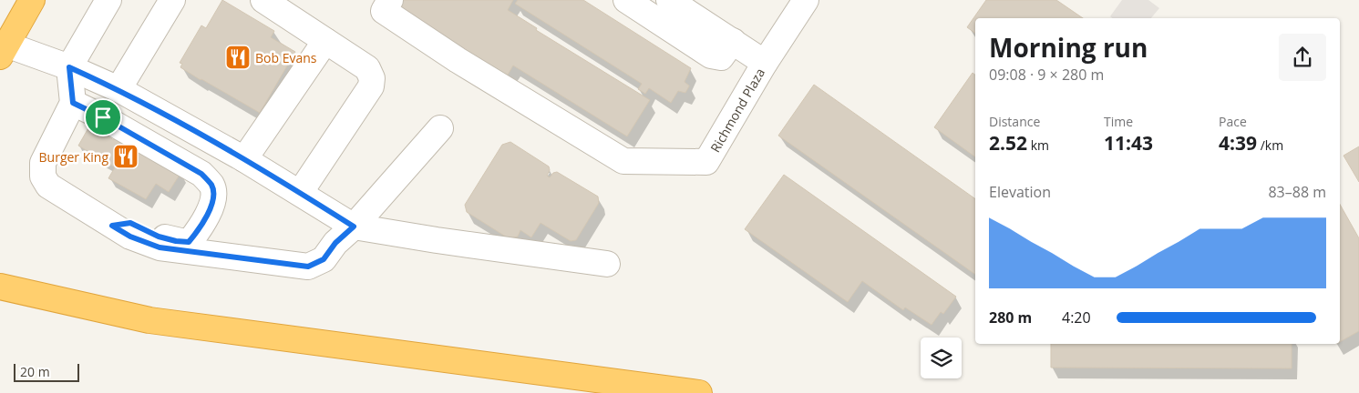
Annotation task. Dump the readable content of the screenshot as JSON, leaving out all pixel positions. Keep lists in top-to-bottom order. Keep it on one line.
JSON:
{"streets":{"street":["Richmond Plaza"]},"places":{"restaurant":["Bob Evans","Burger King"]},"scale_bar":"20 m","page":{"heading":["Morning run","09:08 · 9 × 280 m"],"stats":[["Distance","2.52 km"],["Time","11:43"],["Pace","4:39 /km"]],"chart":["Elevation","83–88 m"],"list":[{"name":"280 m","note":"4:20"}],"scale":"20 m"}}
